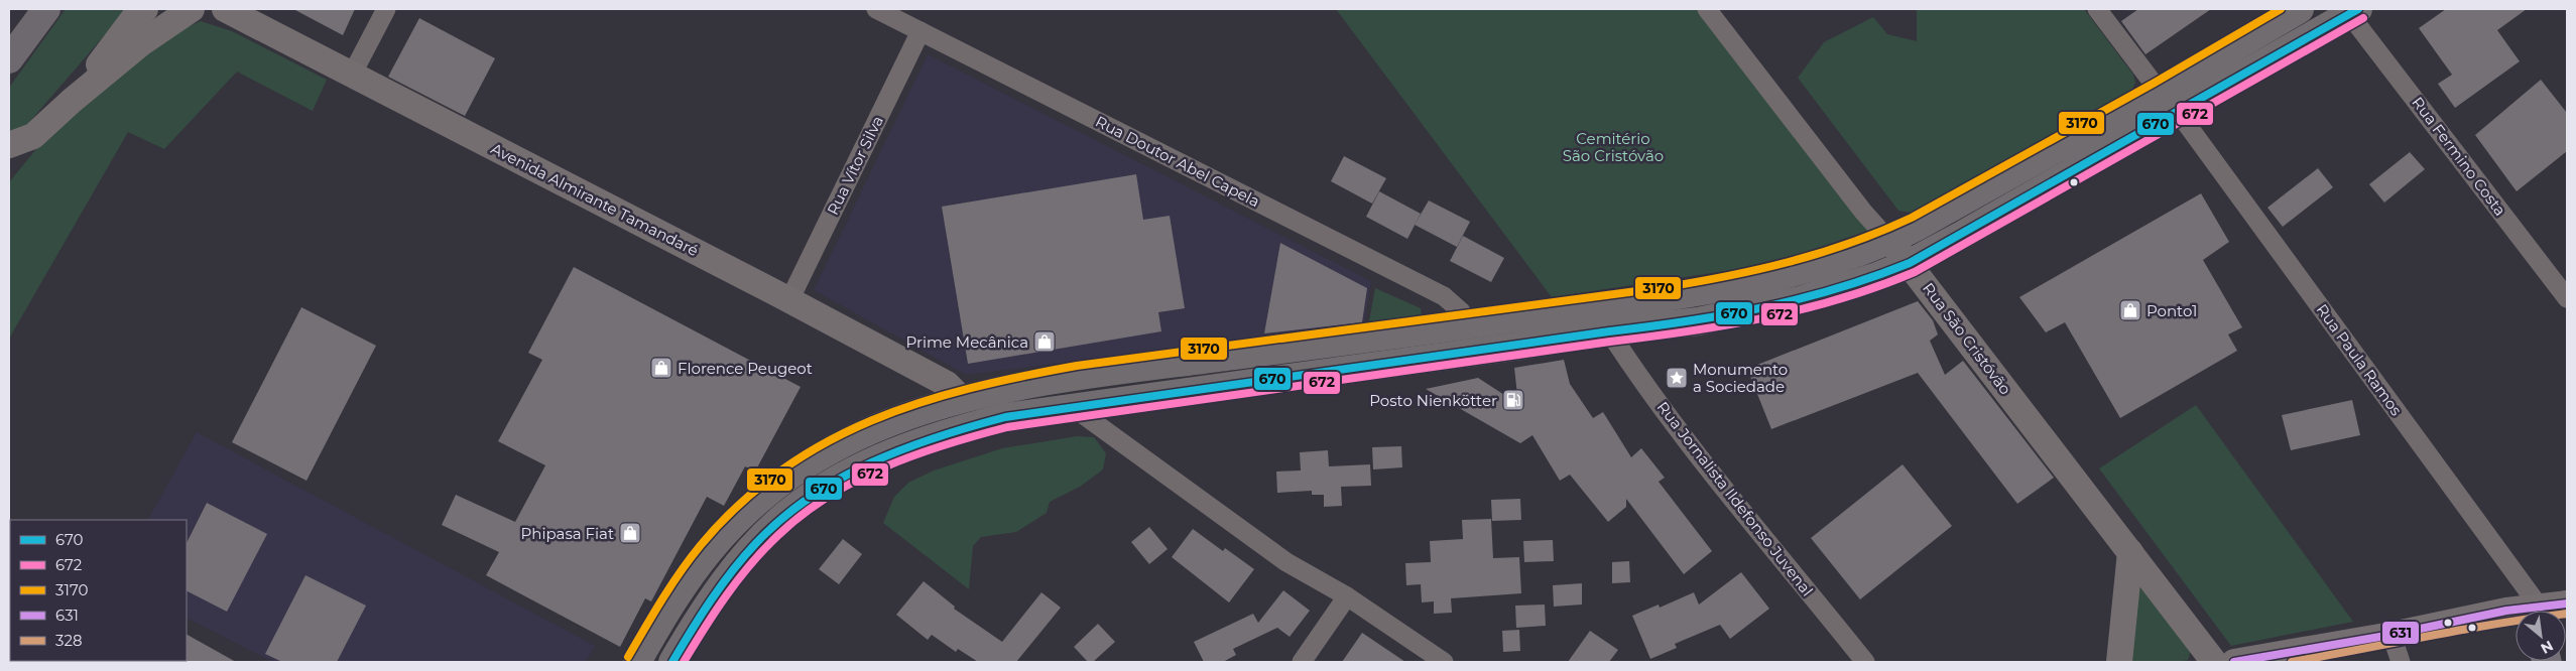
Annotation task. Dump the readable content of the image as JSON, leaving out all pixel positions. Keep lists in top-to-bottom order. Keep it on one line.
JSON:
{"streets":{"main road":["Avenida Almirante Tamandaré","Rua São Cristóvão"],"street":["Rua Fermino Costa","Rua Doutor Abel Capela","Rua Vítor Silva","Rua Paula Ramos","Rua Jornalista Ildefonso Juvenal"]},"crossings":[["Rua Doutor Abel Capela","Rua Vítor Silva"],["Rua Vítor Silva","Avenida Almirante Tamandaré"]],"parks":["Cemitério São Cristóvão"],"places":{"shop":["Ponto1","Prime Mecânica","Florence Peugeot","Phipasa Fiat"],"place":["Monumento a Sociedade"],"fuel station":["Posto Nienkötter"]},"lines":["transit line 670","transit line 3170","transit line 672","transit line 631","transit line 328"],"legend":["670","672","3170","631","328"],"north":"bottom right"}
